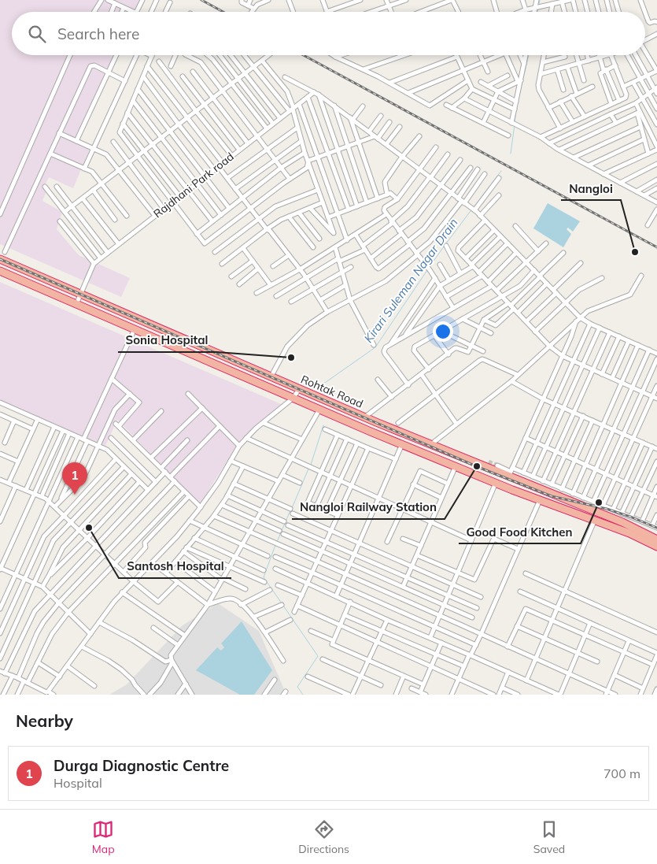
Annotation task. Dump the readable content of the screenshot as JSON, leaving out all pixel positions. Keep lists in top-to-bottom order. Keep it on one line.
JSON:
{"streets":{"highway":["Rohtak Road"],"street":["Rajdhani Park road"]},"water":["Kirari Suleman Nagar Drain"],"places":["Nangloi","Sonia Hospital","Nangloi Railway Station","Good Food Kitchen","Santosh Hospital"],"page":{"search":"Search here","pins":"1","heading":"Nearby","list":[{"mark":"1","name":"Durga Diagnostic Centre","note":"Hospital","value":"700 m"}],"nav":["Map","Directions","Saved"]}}
